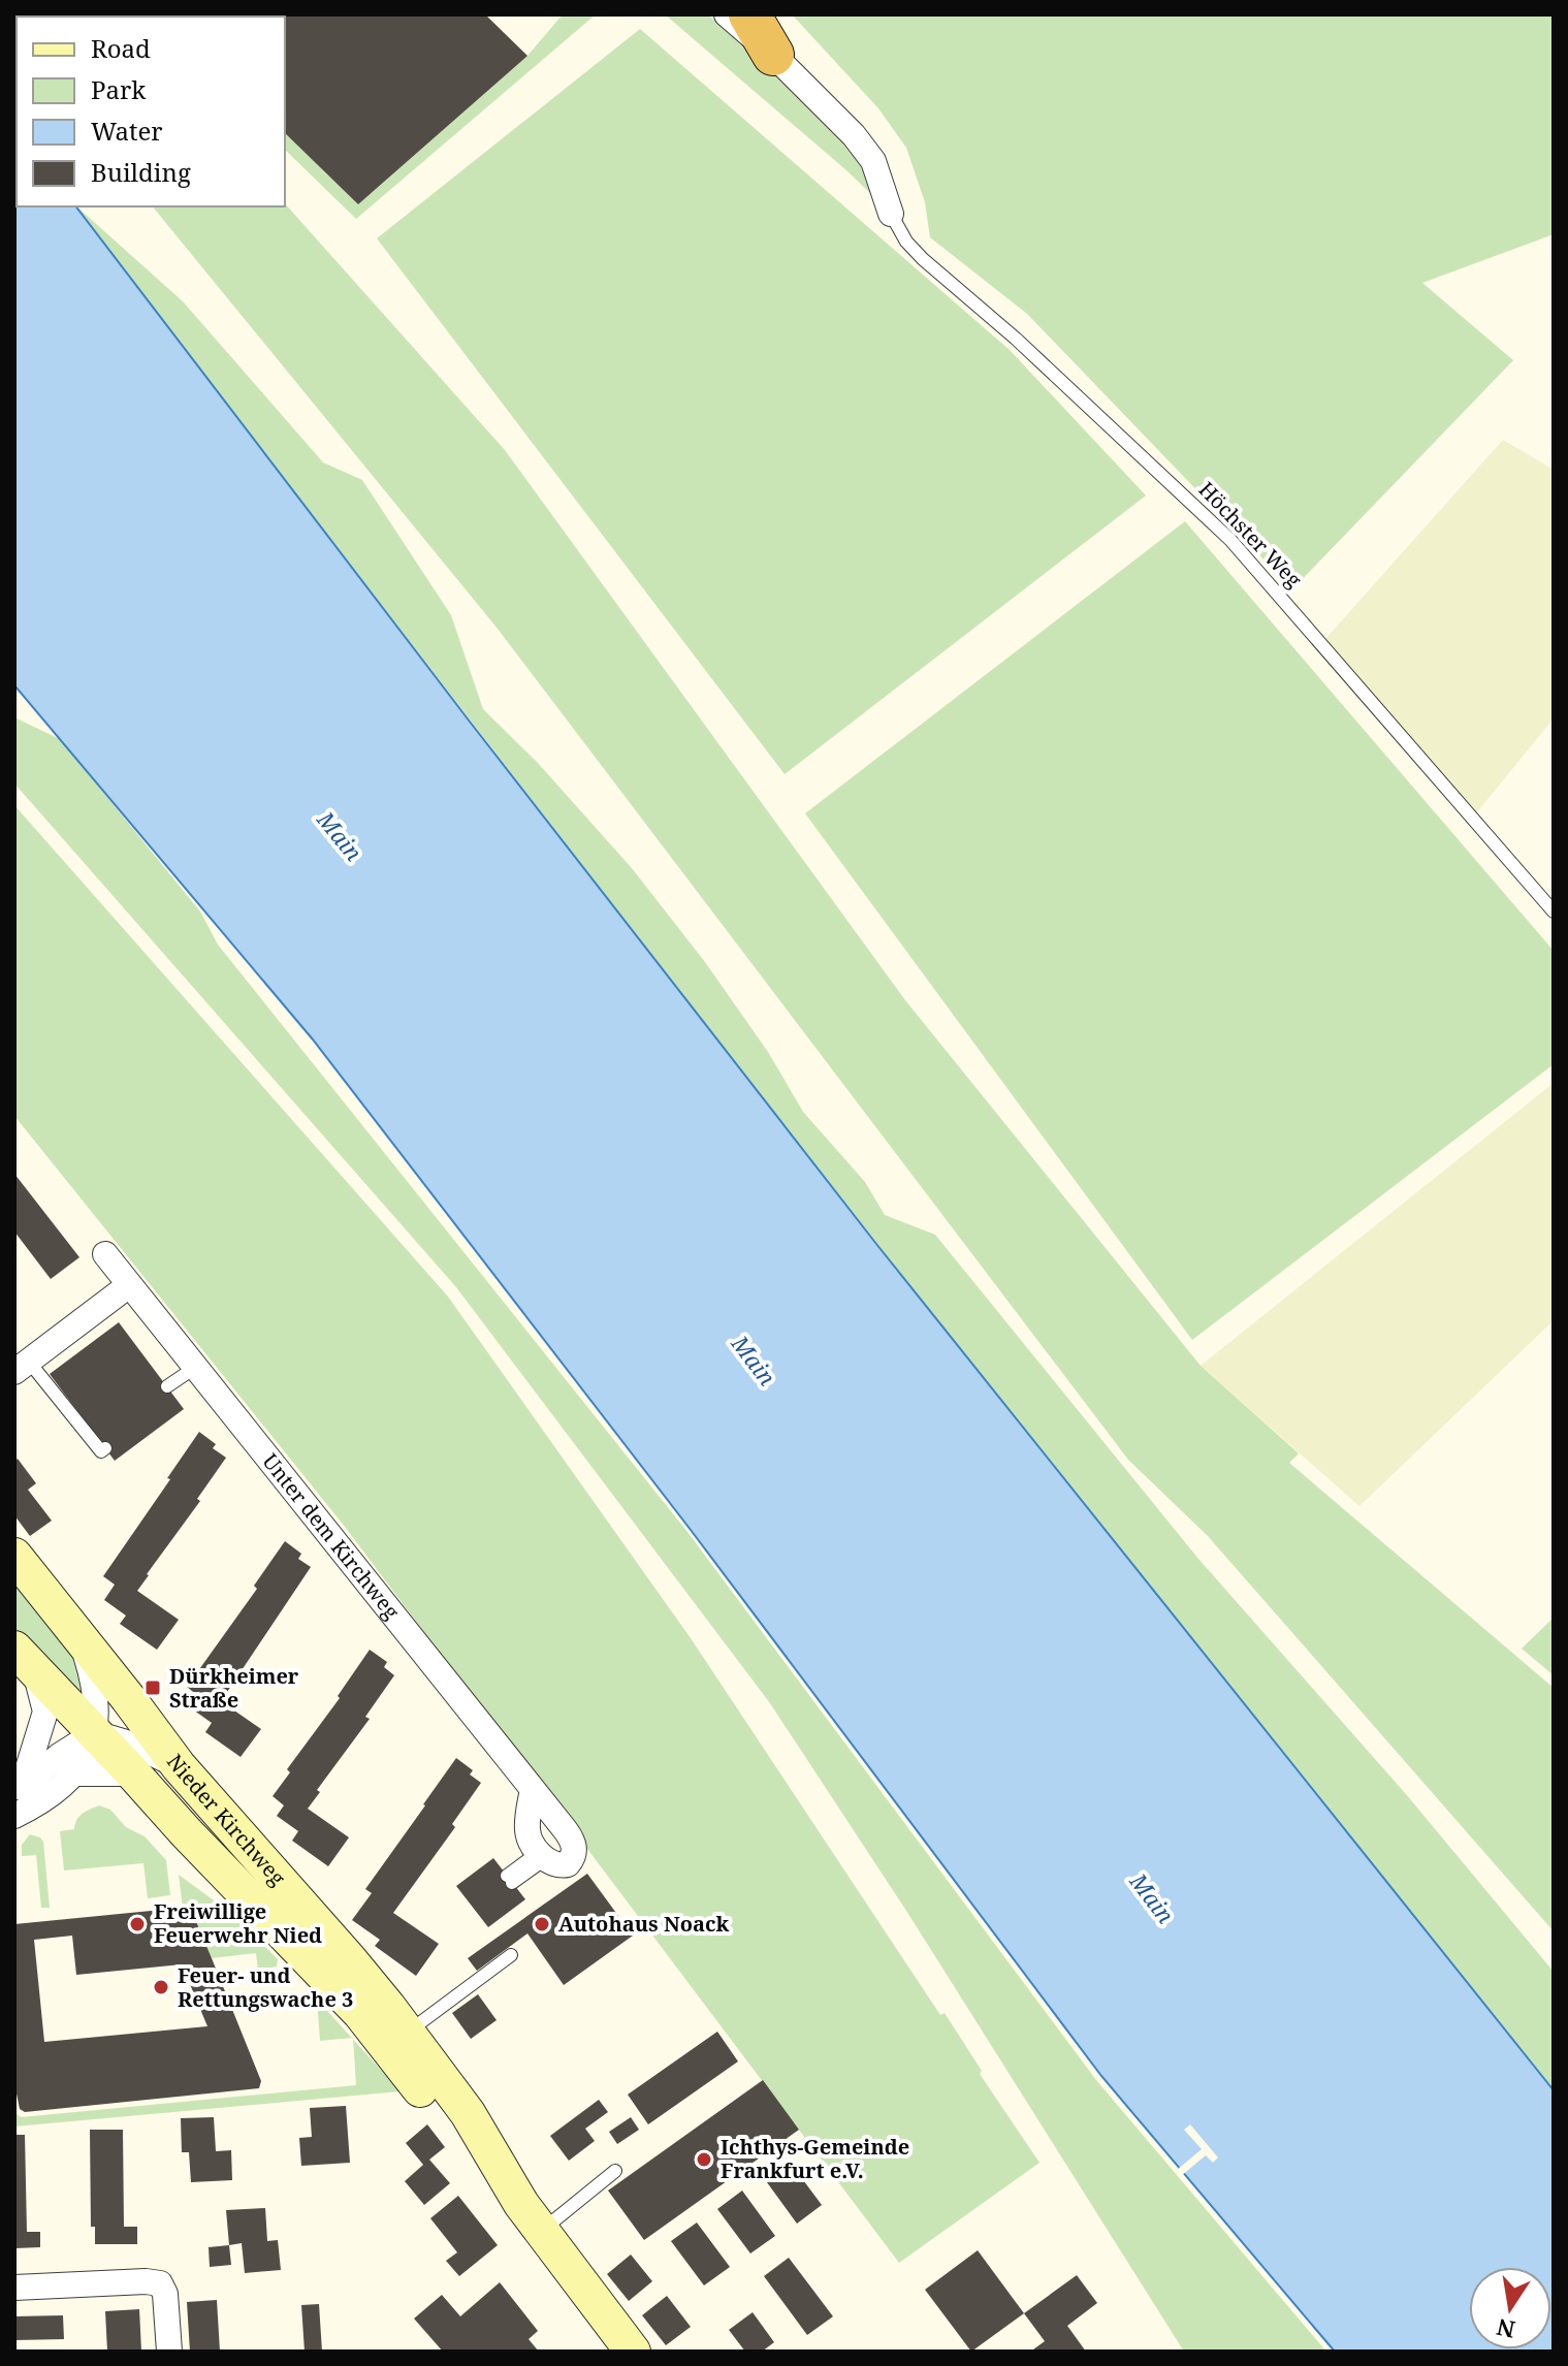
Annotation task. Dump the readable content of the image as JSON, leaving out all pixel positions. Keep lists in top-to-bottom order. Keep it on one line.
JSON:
{"streets":{"main road":["Nieder Kirchweg"],"street":["Unter dem Kirchweg"],"lane":["Höchster Weg"]},"water":["Main"],"places":{"transit":["Dürkheimer Straße"],"other":["Freiwillige Feuerwehr Nied","Autohaus Noack","Feuer- und Rettungswache 3","Ichthys-Gemeinde Frankfurt e.V."]},"legend":["Road","Park","Water","Building"],"north":"bottom"}
